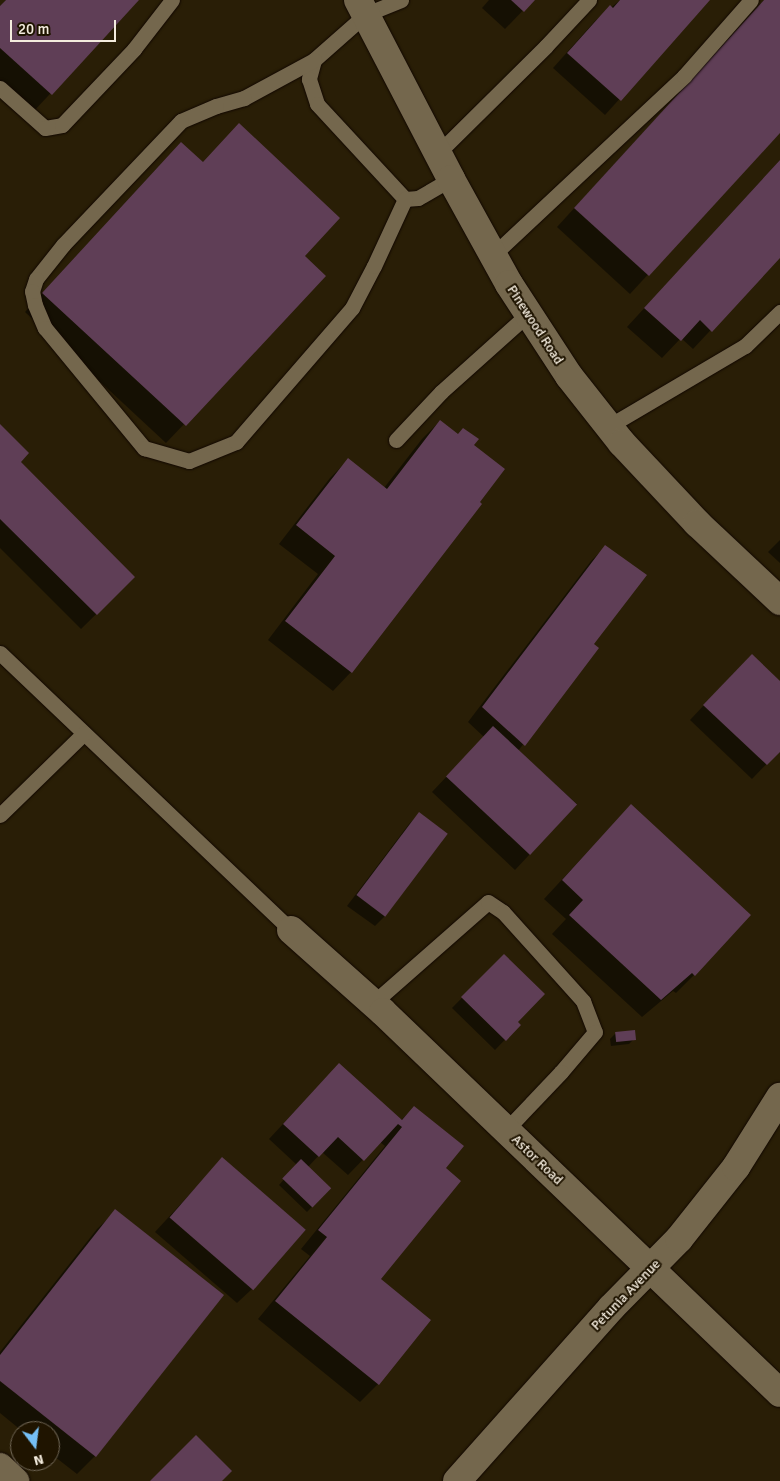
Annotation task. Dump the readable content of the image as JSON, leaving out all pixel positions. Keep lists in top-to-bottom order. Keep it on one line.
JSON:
{"streets":{"street":["Pinewood Road","Astor Road","Petunia Avenue"]},"crossings":[["Astor Road","Petunia Avenue"]],"scale_bar":"20 m","north":"bottom"}
